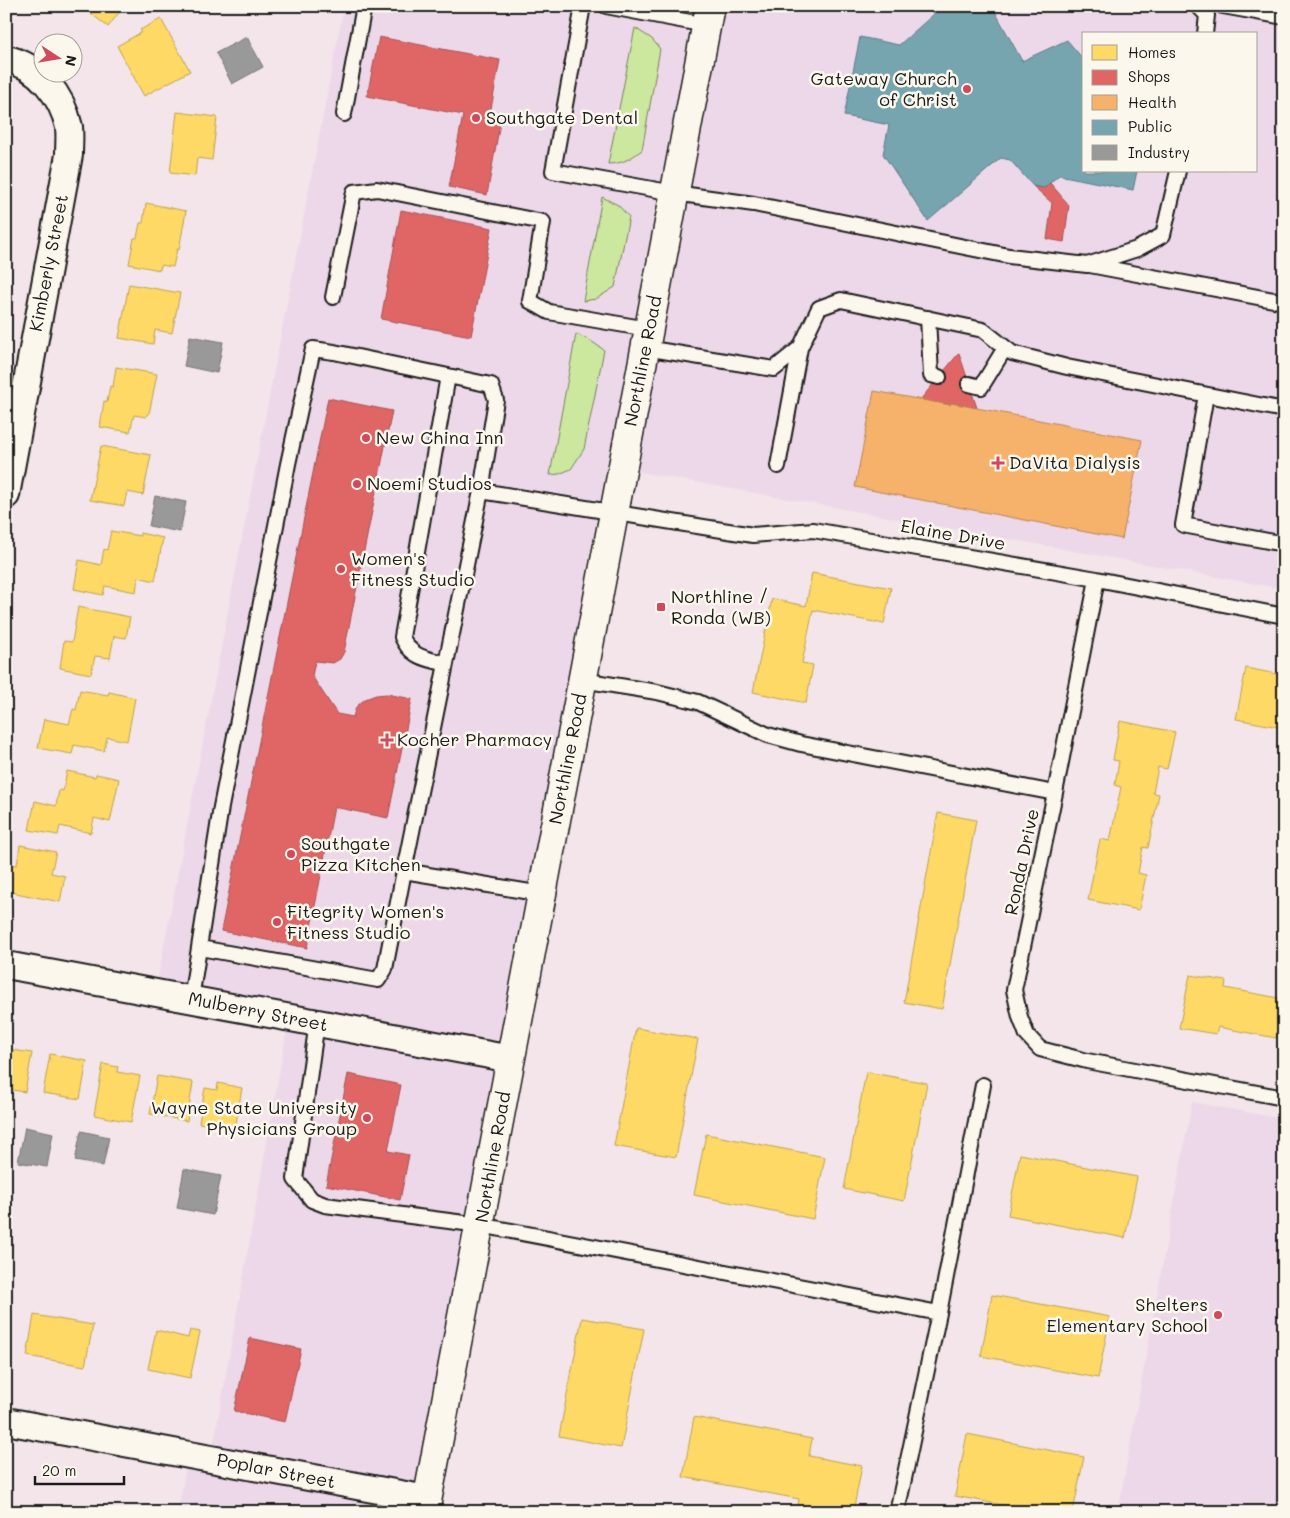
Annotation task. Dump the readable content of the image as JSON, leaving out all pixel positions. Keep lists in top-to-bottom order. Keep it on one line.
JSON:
{"streets":{"main road":["Northline Road"],"street":["Kimberly Street","Mulberry Street","Poplar Street"],"lane":["Elaine Drive","Ronda Drive"]},"crossings":[["Northline Road","Elaine Drive"],["Northline Road","Ronda Drive"],["Northline Road","Mulberry Street"],["Northline Road","Poplar Street"]],"places":{"other":["Gateway Church of Christ","Southgate Dental","New China Inn","Noemi Studios","Women's Fitness Studio","Southgate Pizza Kitchen","Fitegrity Women's Fitness Studio","Wayne State University Physicians Group","Shelters Elementary School"],"health":["DaVita Dialysis","Kocher Pharmacy"],"transit":["Northline / Ronda (WB)"]},"legend":["Homes","Shops","Health","Public","Industry"],"scale_bar":"20 m","north":"right"}
